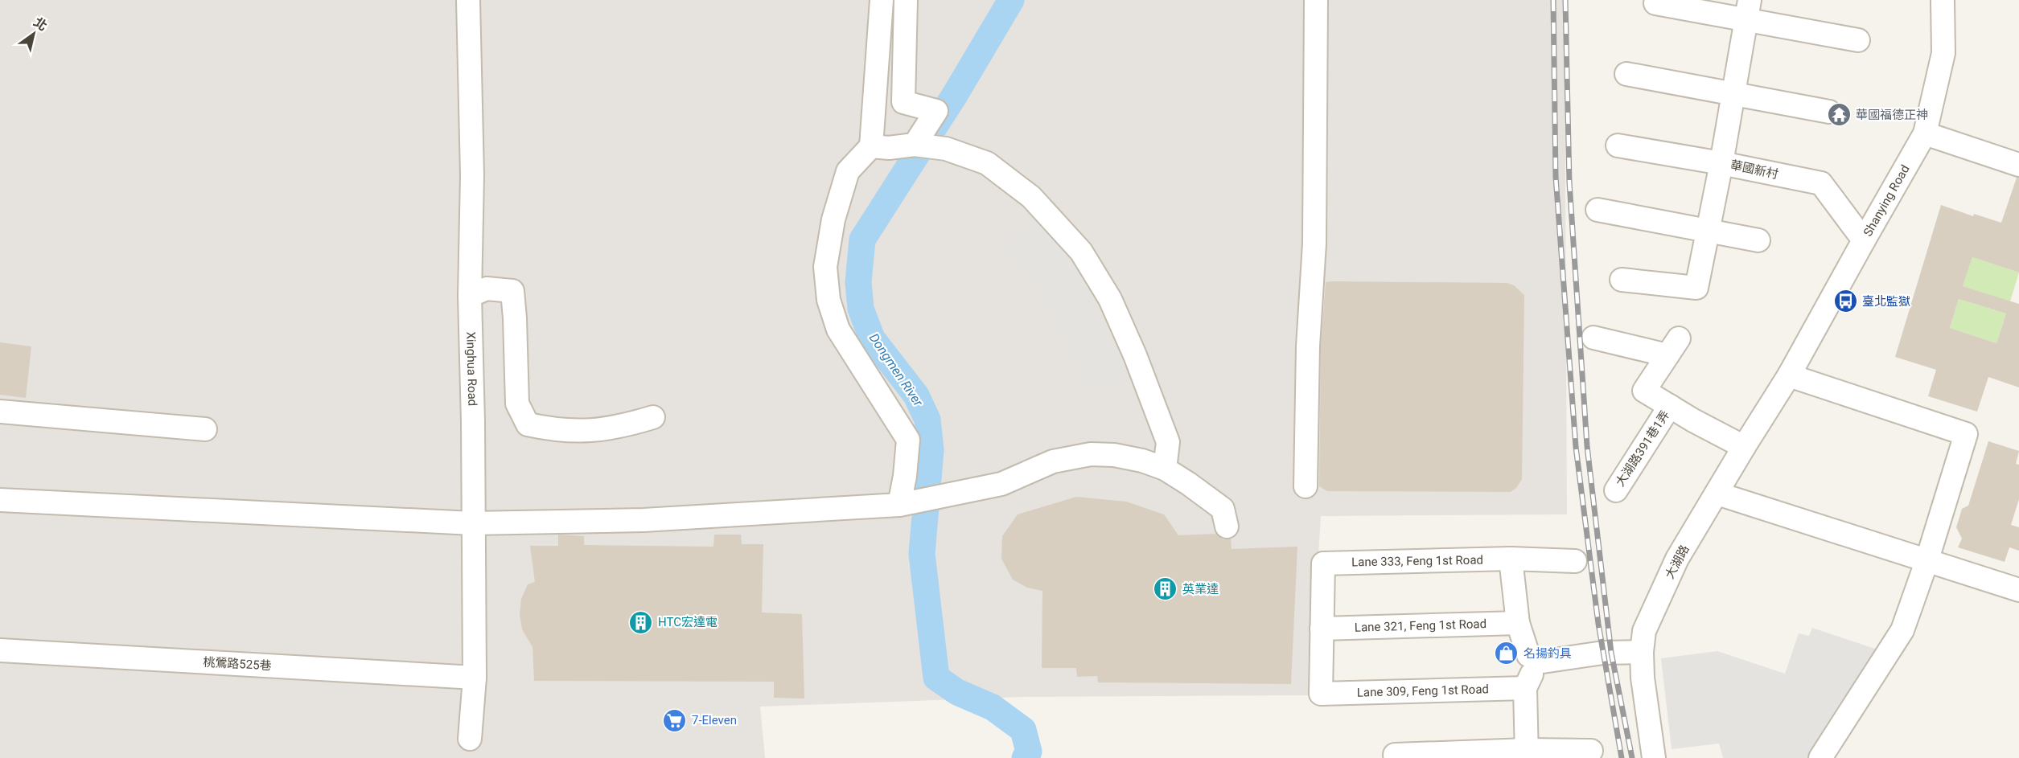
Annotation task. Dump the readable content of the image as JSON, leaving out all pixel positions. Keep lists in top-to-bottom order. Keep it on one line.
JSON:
{"streets":{"street":["華國新村","Shanying Road","Xinghua Road","大湖路391巷1弄","Lane 333, Feng 1st Road","大湖路","Lane 321, Feng 1st Road","桃鶯路525巷","Lane 309, Feng 1st Road"]},"crossings":[["華國新村","Shanying Road"],["Shanying Road","大湖路"],["Xinghua Road","桃鶯路525巷"],["Lane 333, Feng 1st Road","Lane 321, Feng 1st Road"],["Lane 333, Feng 1st Road","Lane 309, Feng 1st Road"],["大湖路","Lane 309, Feng 1st Road"],["Lane 321, Feng 1st Road","Lane 309, Feng 1st Road"]],"water":["Dongmen River"],"places":{"temple":["華國福德正神"],"bus stop":["臺北監獄"],"building":["英業達","HTC宏達電"],"shop":["名揚釣具"],"supermarket":["7-Eleven"]},"north":"top right"}
